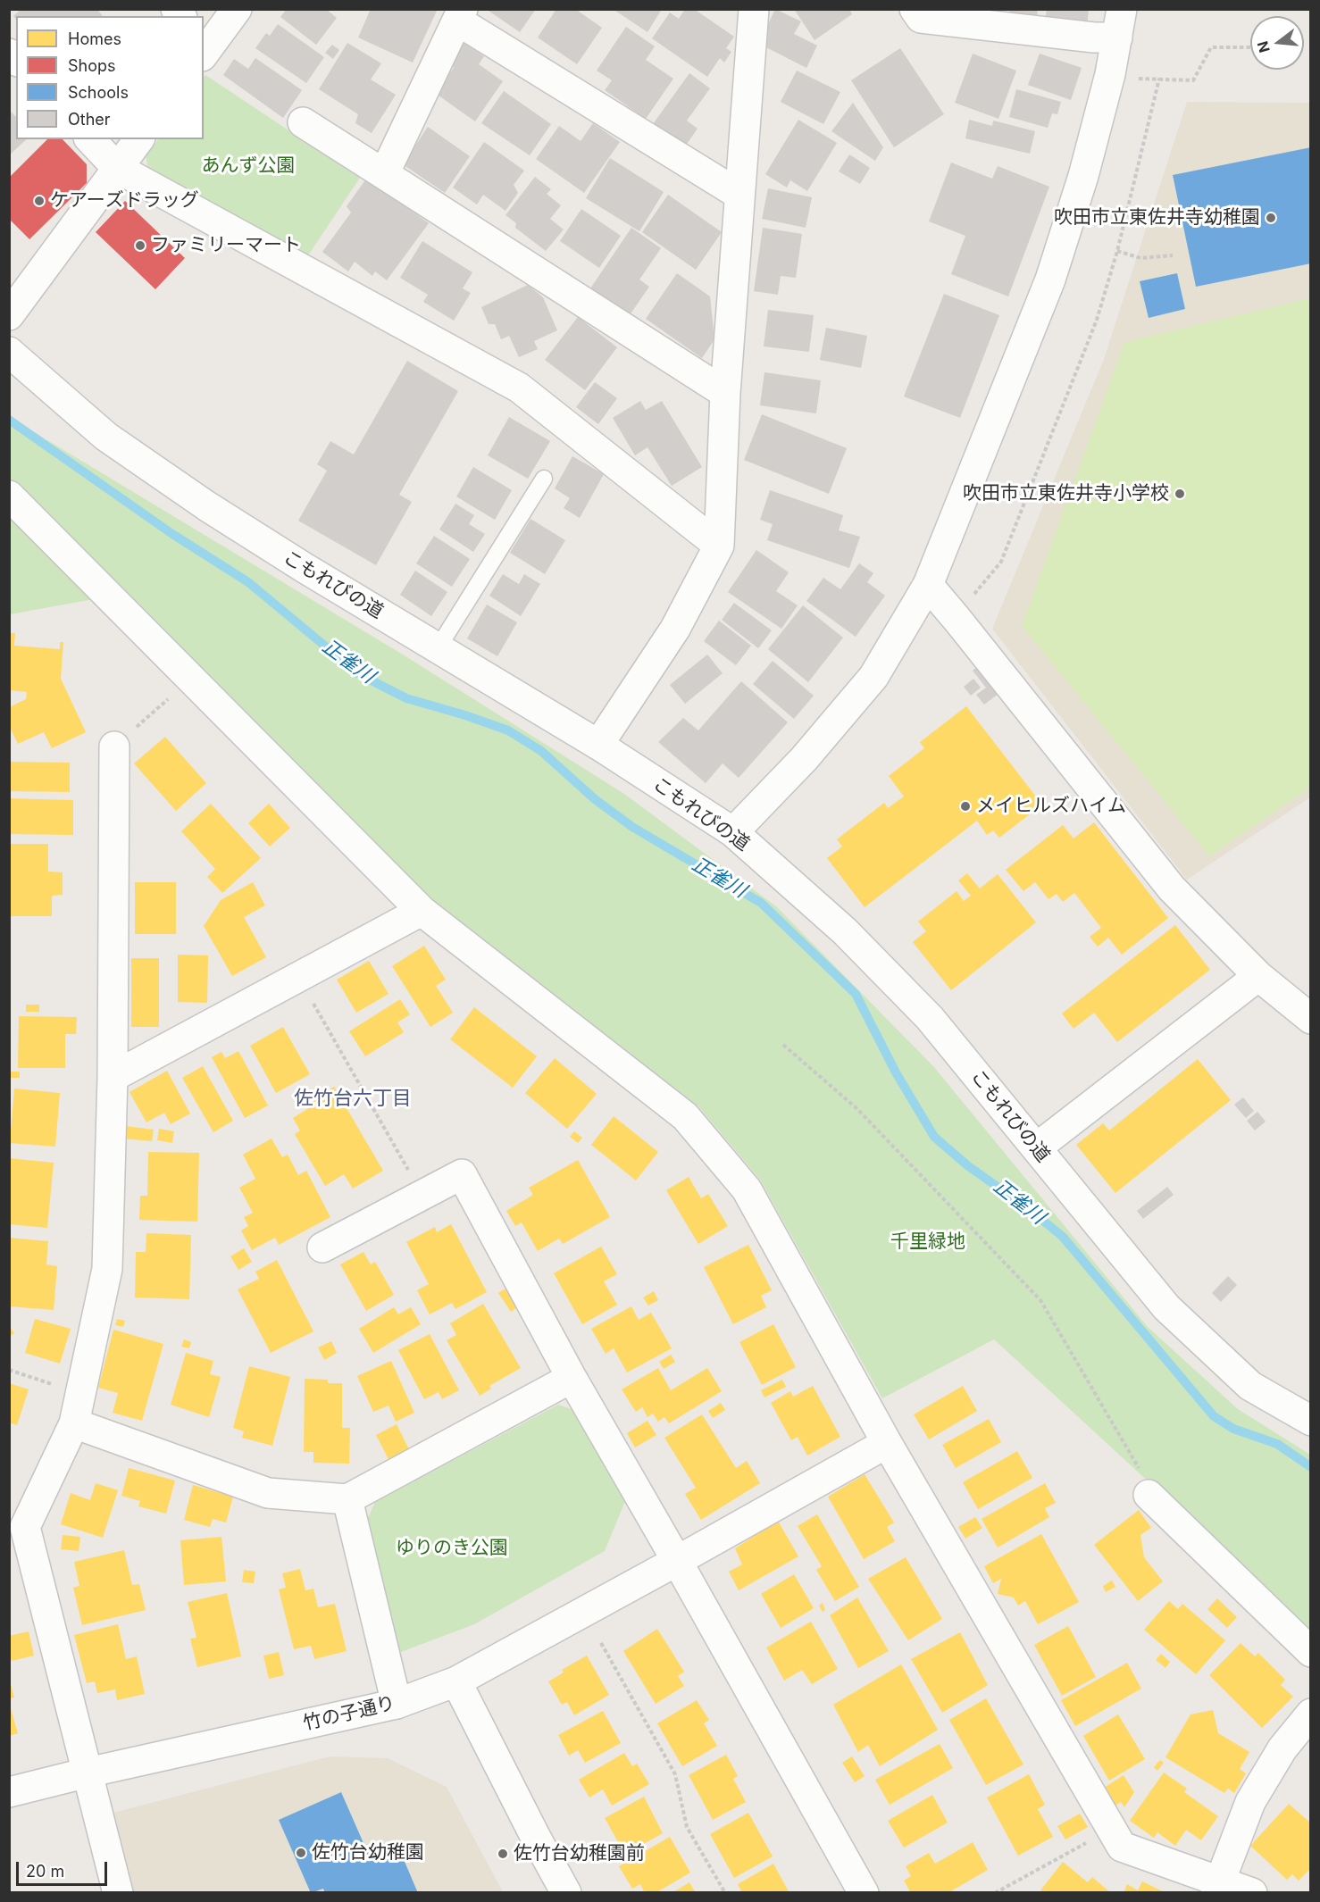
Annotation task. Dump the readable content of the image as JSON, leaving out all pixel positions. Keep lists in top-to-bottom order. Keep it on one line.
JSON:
{"streets":{"street":["こもれびの道","竹の子通り"]},"districts":["佐竹台六丁目"],"water":["正雀川"],"parks":["あんず公園","千里緑地","ゆりのき公園"],"places":["ケアーズドラッグ","吹田市立東佐井寺幼稚園","ファミリーマート","吹田市立東佐井寺小学校","メイヒルズハイム","佐竹台幼稚園","佐竹台幼稚園前"],"legend":["Homes","Shops","Schools","Other"],"scale_bar":"20 m","north":"left"}
